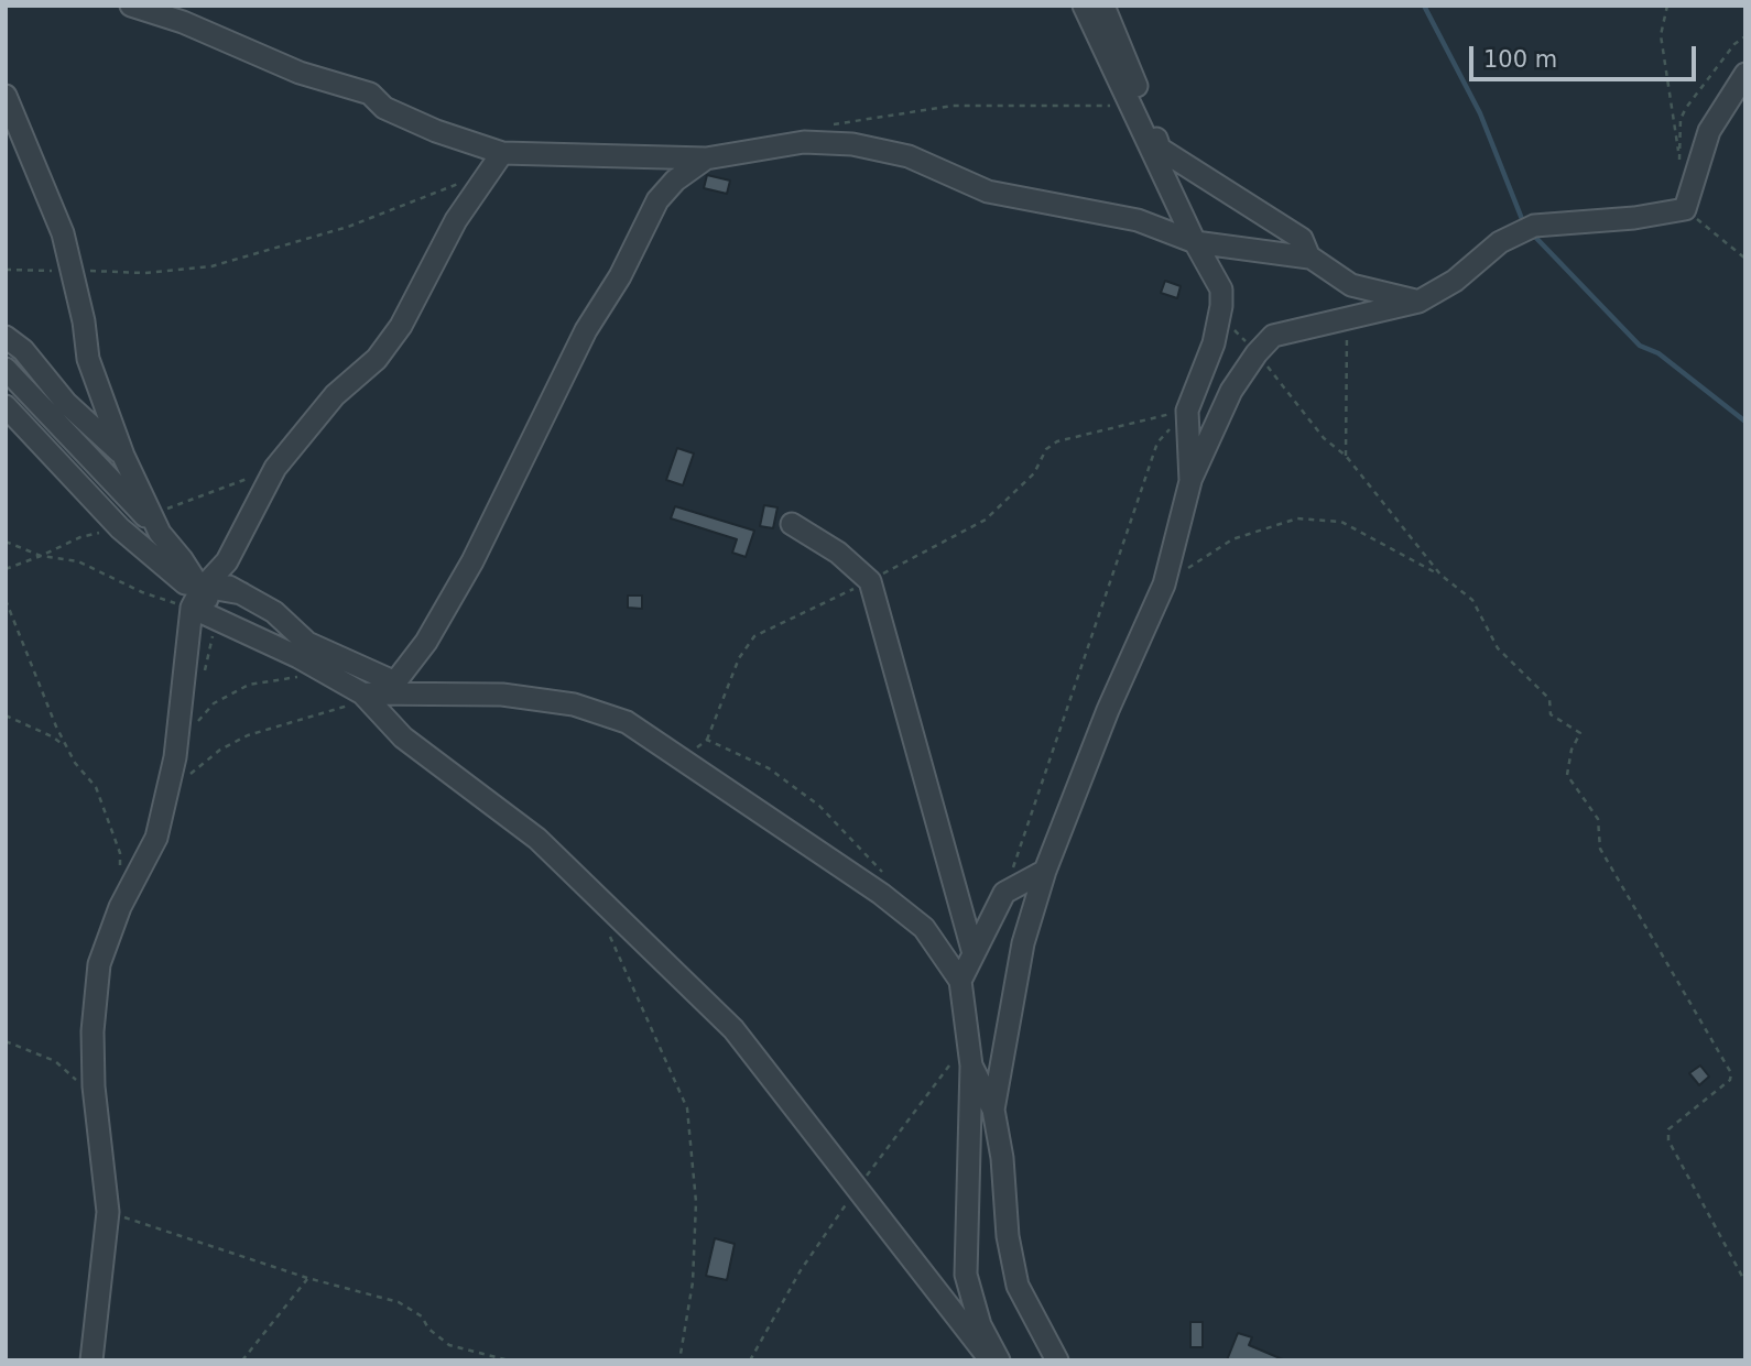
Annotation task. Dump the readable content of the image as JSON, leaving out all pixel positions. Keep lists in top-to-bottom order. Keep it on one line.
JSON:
{"scale_bar":"100 m"}
